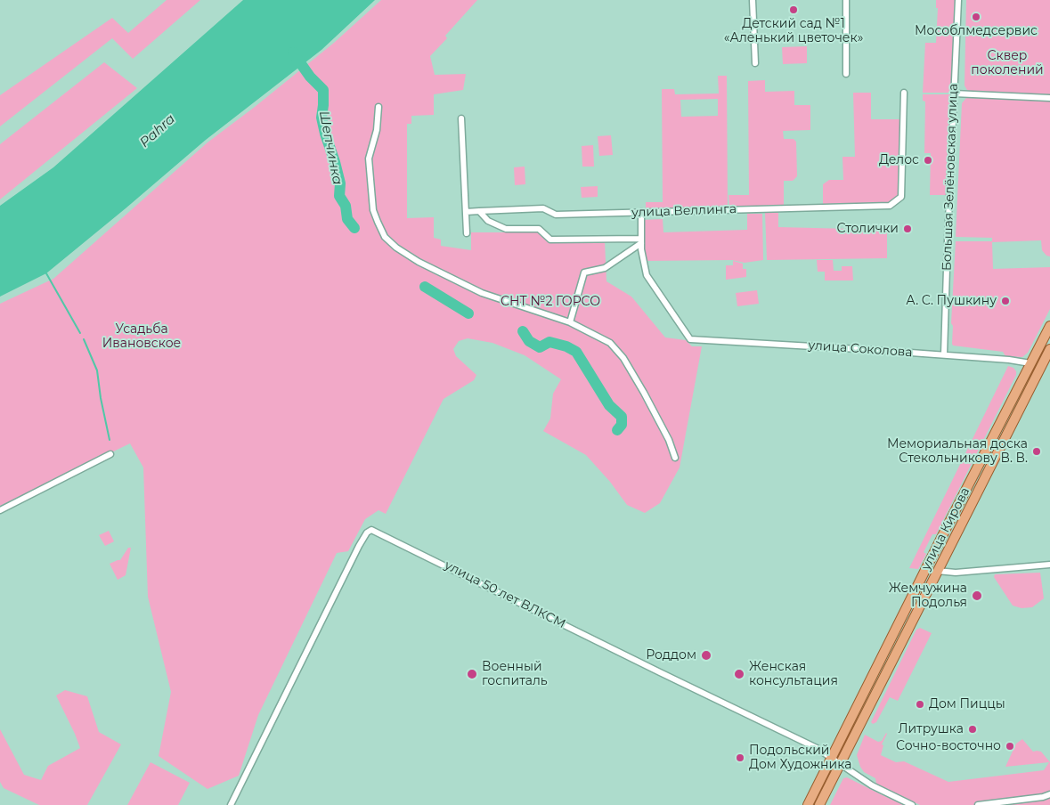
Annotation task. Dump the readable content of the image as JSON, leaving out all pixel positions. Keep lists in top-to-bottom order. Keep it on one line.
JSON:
{"streets":{"main road":["улица Кирова"],"street":["Большая Зелёновская улица","улица Веллинга","улица Соколова","улица 50 лет ВЛКСМ"]},"crossings":[["Большая Зелёновская улица","улица Соколова"],["улица Соколова","улица Кирова"],["улица Кирова","улица 50 лет ВЛКСМ"]],"water":["Pahra","Шепчинка"],"parks":["Сквер поколений","СНТ №2 ГОРСО","Усадьба Ивановское"],"places":["Детский сад №1 «Аленький цветочек»","Мособлмедсервис","Делос","Столички","А. С. Пушкину","Мемориальная доска Стекольникову В. В.","Жемчужина Подолья","Роддом","Военный госпиталь","Женская консультация","Дом Пиццы","Литрушка","Сочно-восточно","Подольский Дом Художника"]}
